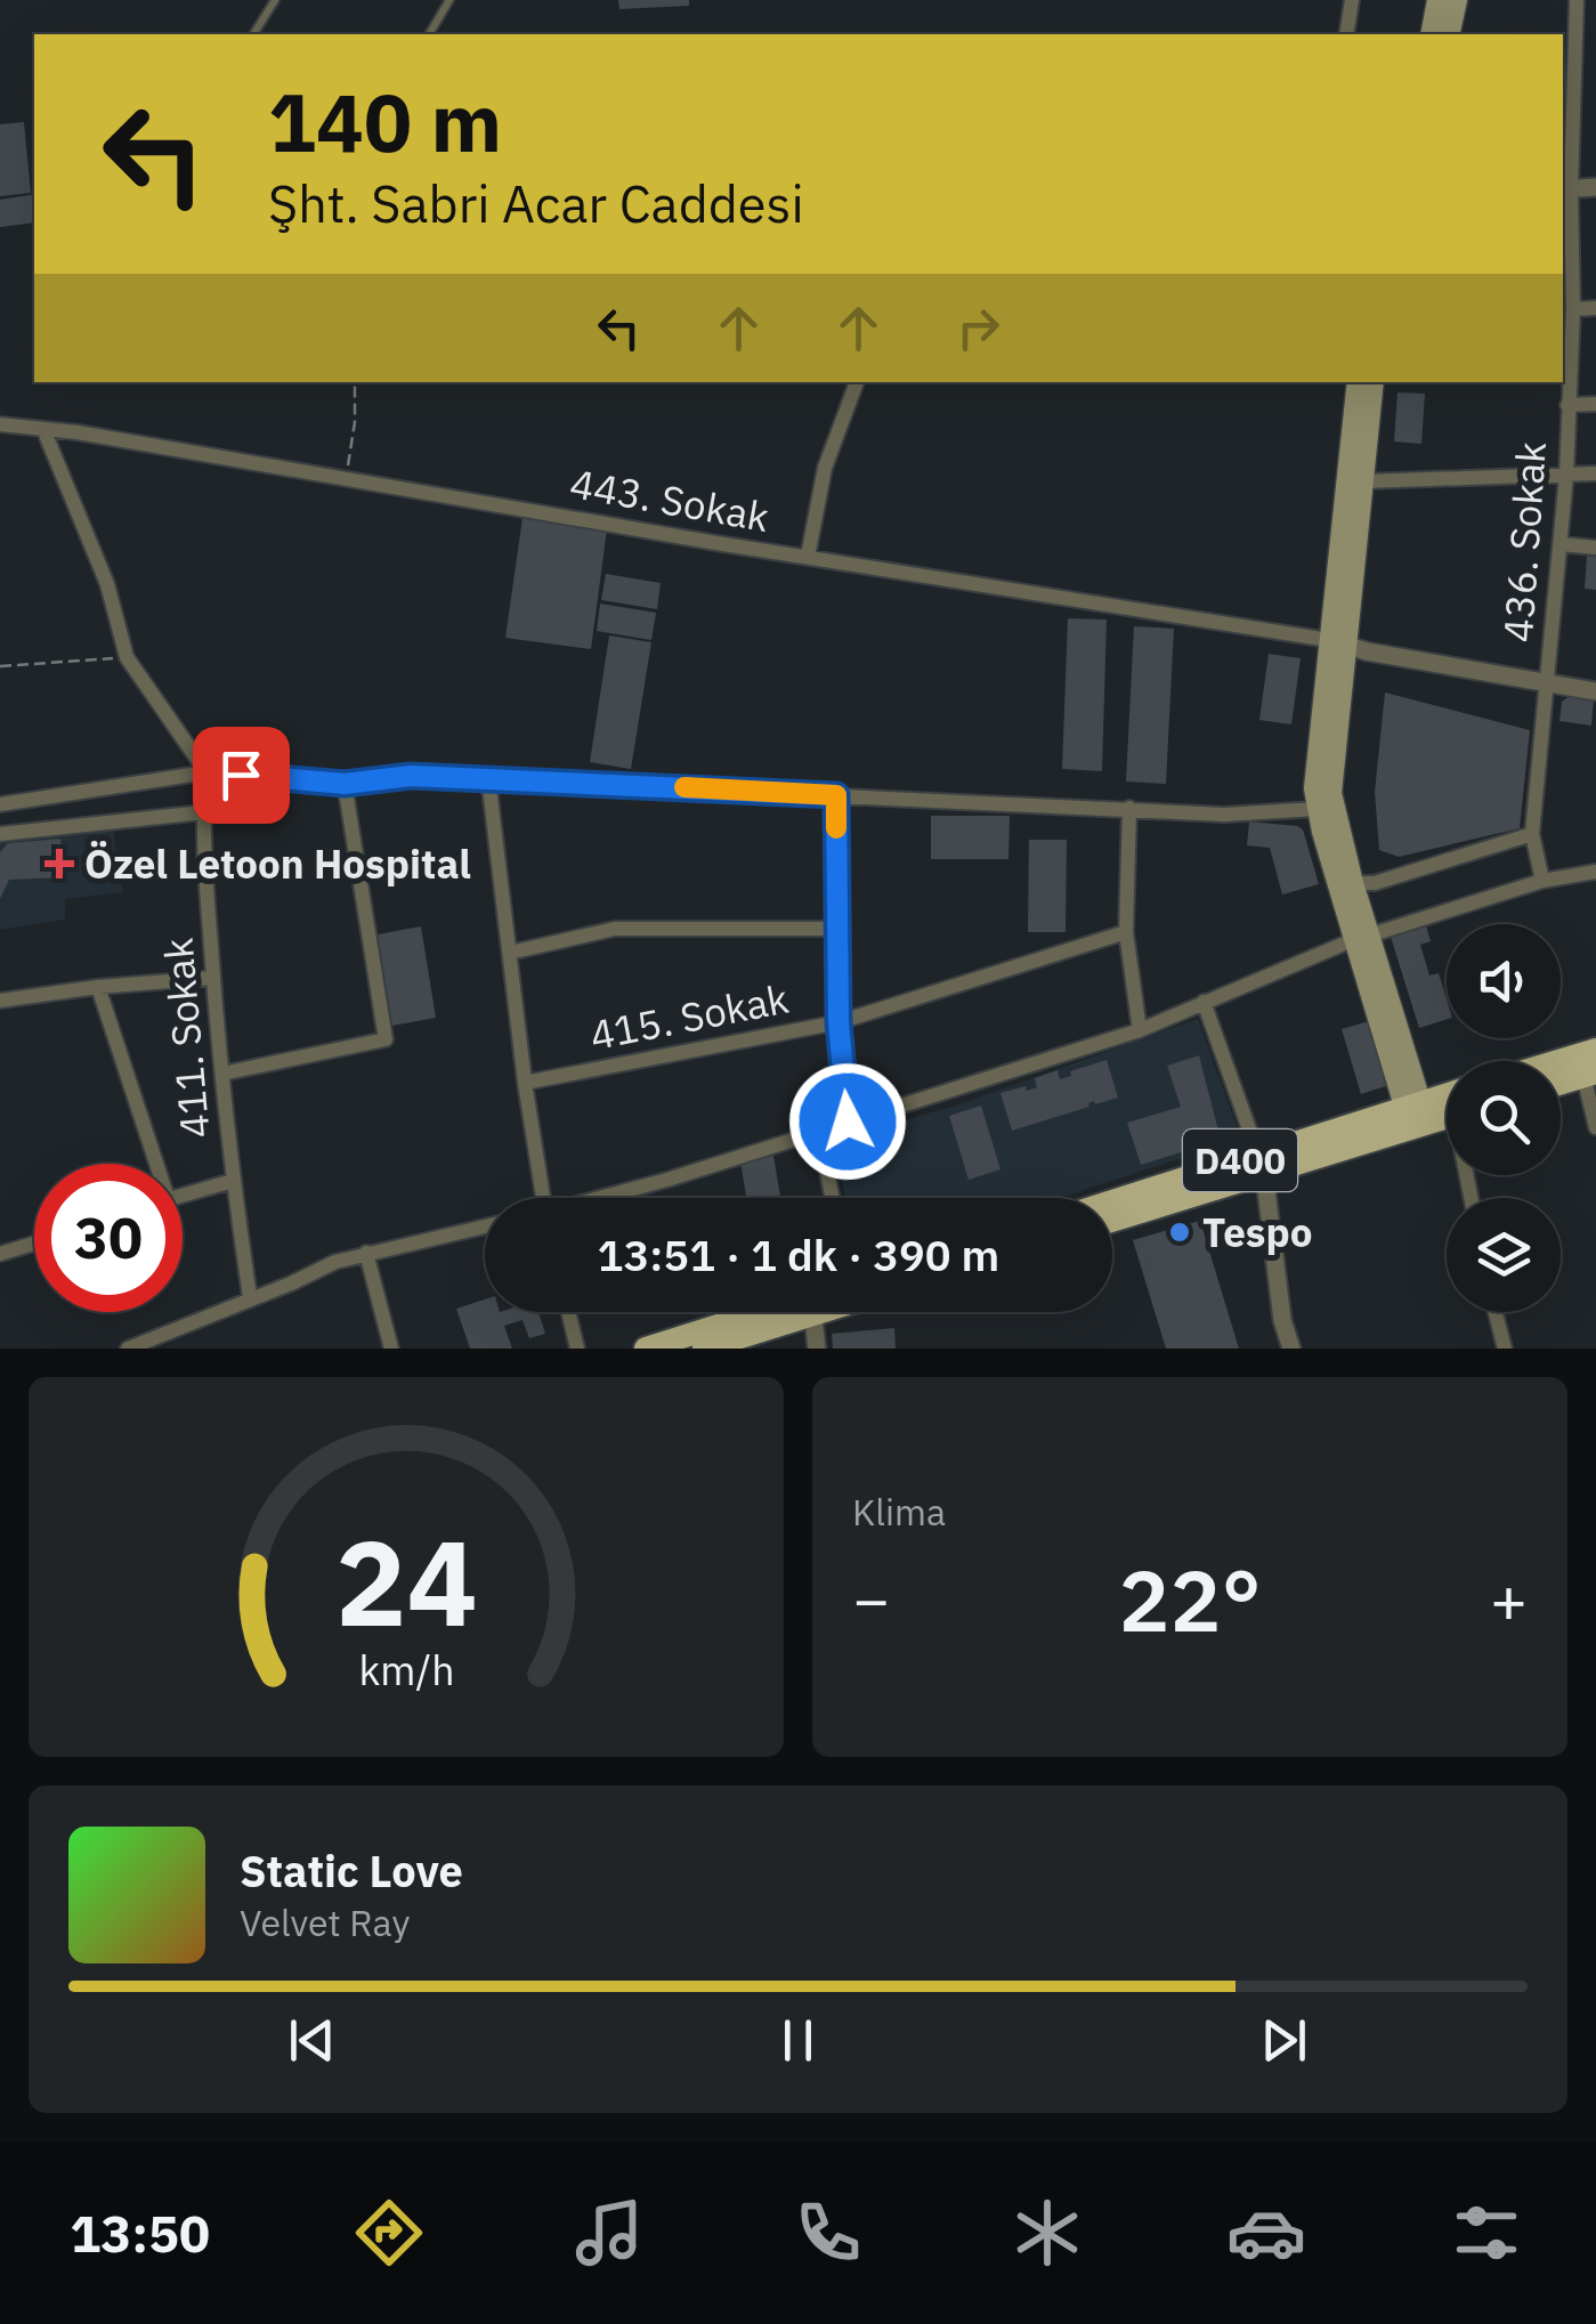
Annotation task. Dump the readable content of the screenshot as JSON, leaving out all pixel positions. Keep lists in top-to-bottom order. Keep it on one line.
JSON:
{"streets":{"main road":["D400"],"street":["443. Sokak","436. Sokak","415. Sokak","411. Sokak"]},"places":{"health":["Özel Letoon Hospital"],"other":["Tespo"]},"page":{"turn":["140 m","Şht. Sabri Acar Caddesi"],"limit":"30","trip":"13:51 · 1 dk · 390 m","tile":"Klima","heat":["−","22°","+"],"song":["Static Love","Velvet Ray"],"tabs":"13:50","gauge":["24","km/h"]}}
